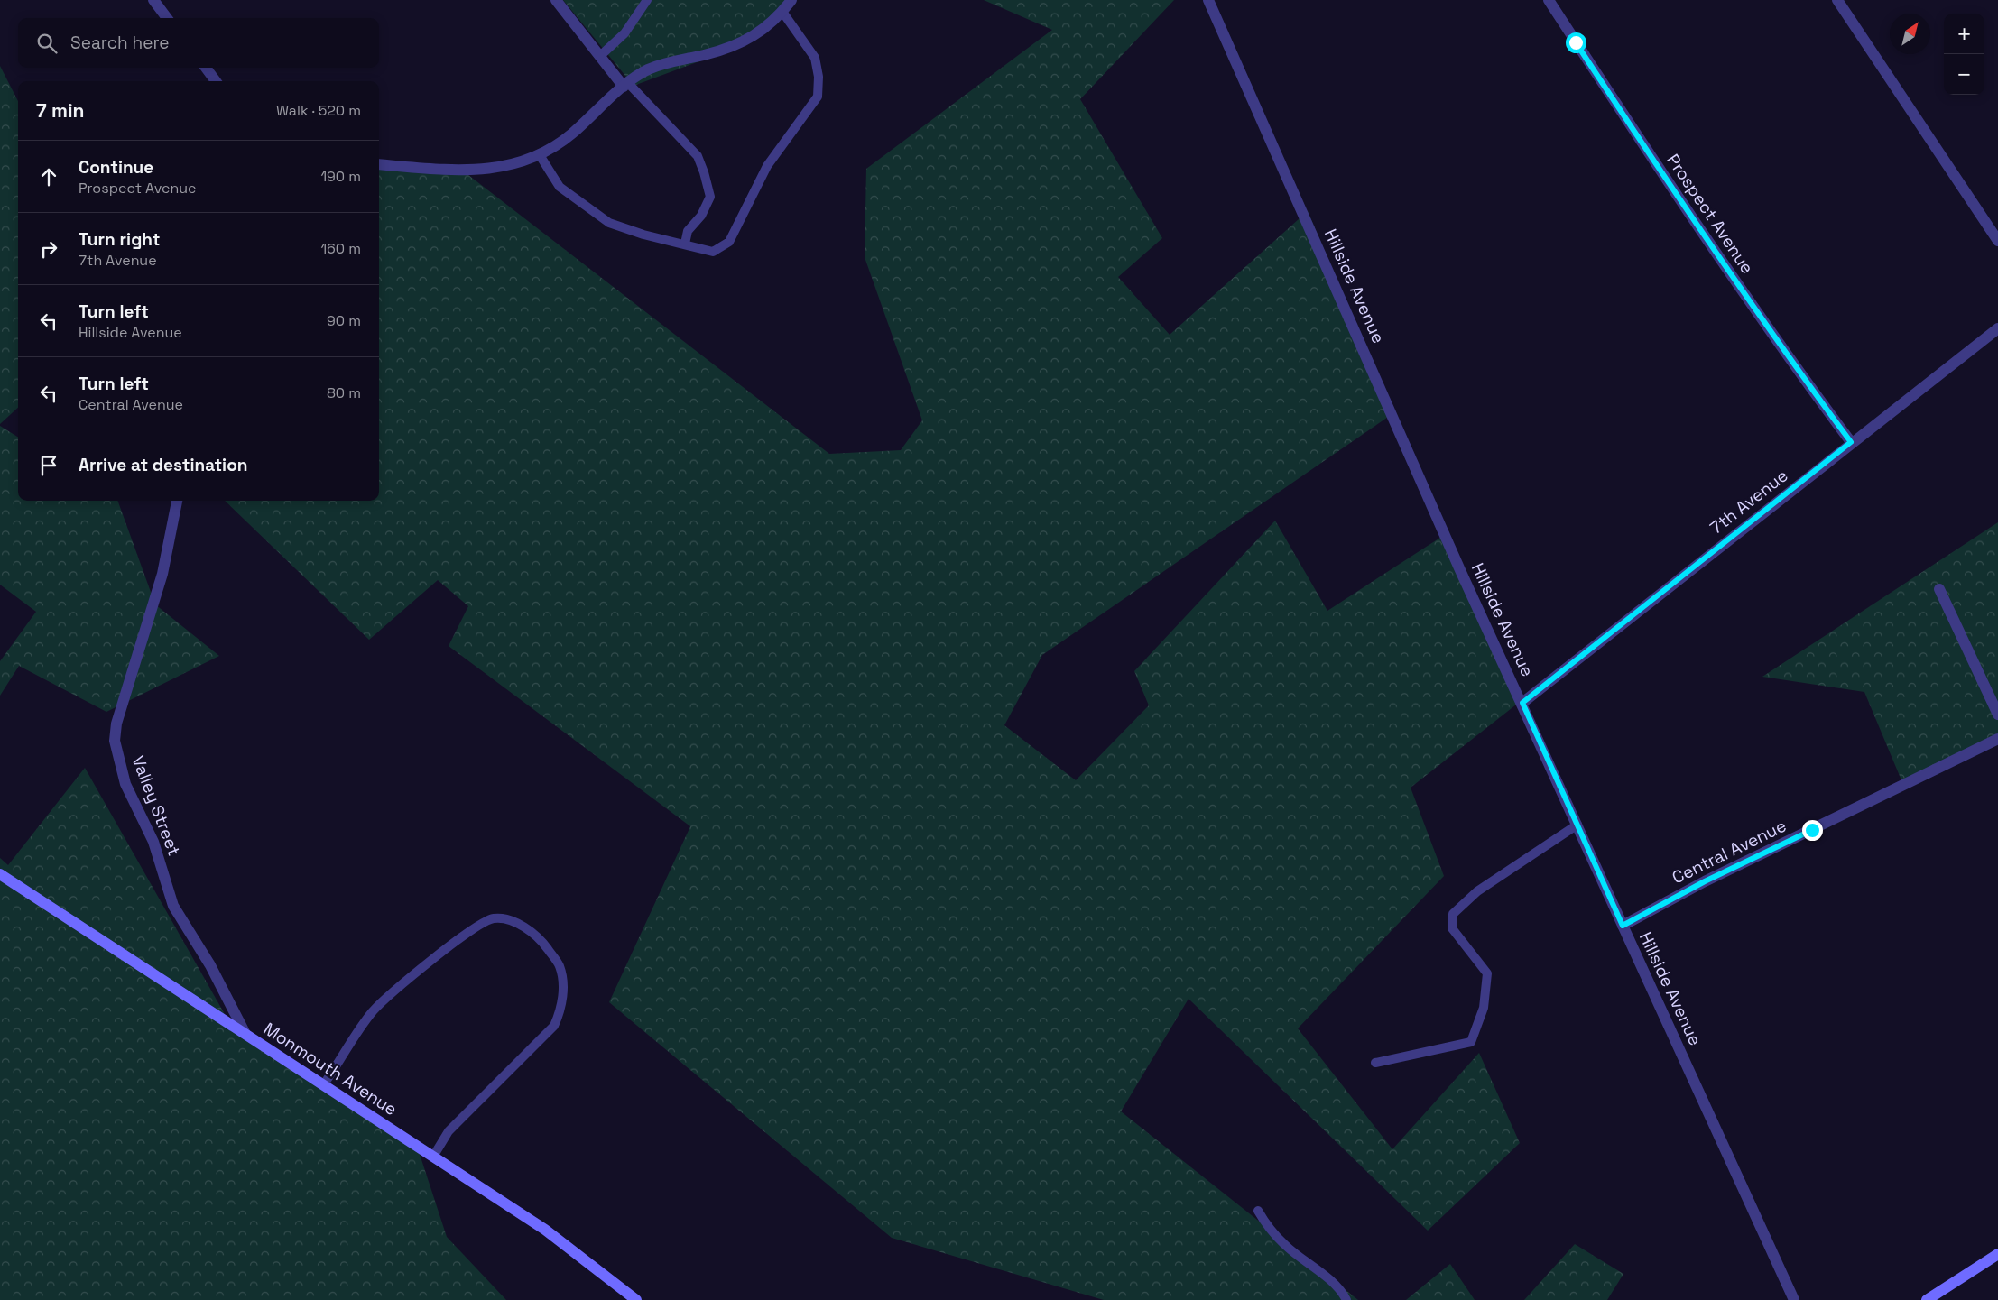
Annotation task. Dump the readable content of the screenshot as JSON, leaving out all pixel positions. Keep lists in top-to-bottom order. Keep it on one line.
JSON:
{"streets":{"street":["Prospect Avenue","Hillside Avenue","7th Avenue","Valley Street","Central Avenue","Monmouth Avenue"]},"crossings":[["Prospect Avenue","7th Avenue"],["Hillside Avenue","7th Avenue"],["Hillside Avenue","Central Avenue"],["Valley Street","Monmouth Avenue"]],"north":"top right","page":{"map_buttons":["+","−"],"search":"Search here","heading":["7 min","Walk · 520 m"],"list":[["Continue","Prospect Avenue","190 m"],["Turn right","7th Avenue","160 m"],["Turn left","Hillside Avenue","90 m"],["Turn left","Central Avenue","80 m"],"Arrive at destination"]}}
